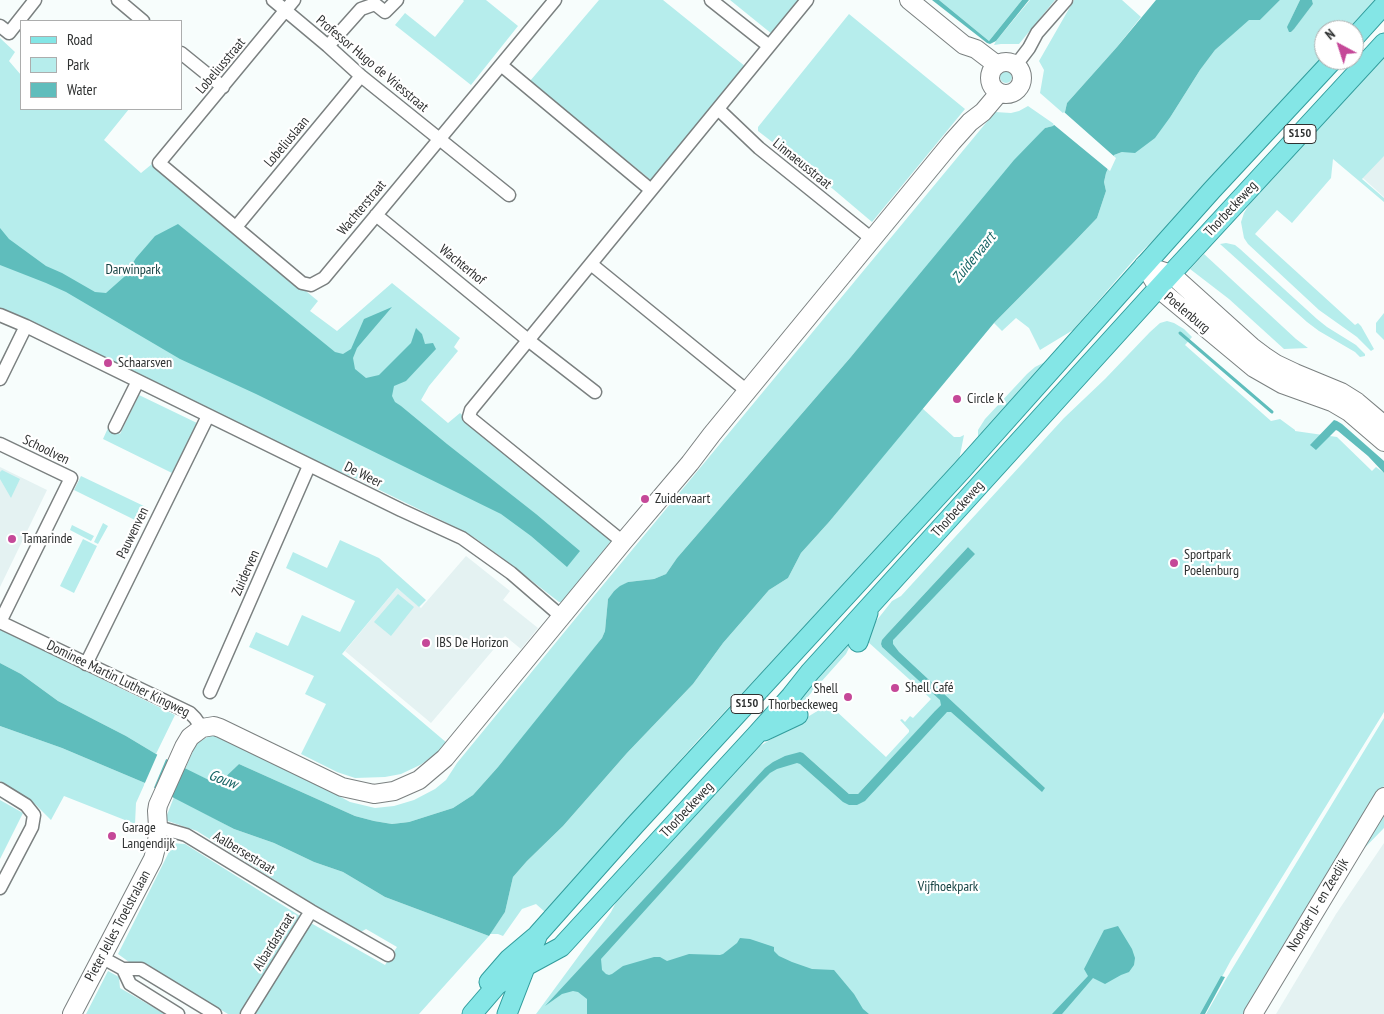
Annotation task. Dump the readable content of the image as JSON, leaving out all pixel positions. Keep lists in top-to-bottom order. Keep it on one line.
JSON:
{"streets":{"main road":["S150","Thorbeckeweg"],"street":["Professor Hugo de Vriesstraat","Lobeliusstraat","Lobeliuslaan","Linnaeusstraat","Wachterstraat","Wachterhof","Poelenburg","Schoolven","De Weer","Pauwenven","Zuiderven","Dominee Martin Luther Kingweg","Aalbersestraat","Noorder IJ- en Zeedijk","Pieter Jelles Troelstralaan","Albardastraat"]},"crossings":[["Professor Hugo de Vriesstraat","Lobeliusstraat"],["Professor Hugo de Vriesstraat","Lobeliuslaan"],["Professor Hugo de Vriesstraat","Wachterstraat"],["Lobeliusstraat","Lobeliuslaan"],["Lobeliusstraat","Wachterstraat"],["S150","Thorbeckeweg"],["Lobeliuslaan","Wachterstraat"],["Wachterstraat","Wachterhof"],["Thorbeckeweg","Poelenburg"],["Schoolven","Dominee Martin Luther Kingweg"],["De Weer","Pauwenven"],["De Weer","Zuiderven"],["De Weer","Dominee Martin Luther Kingweg"],["Pauwenven","Dominee Martin Luther Kingweg"],["Dominee Martin Luther Kingweg","Pieter Jelles Troelstralaan"],["Aalbersestraat","Pieter Jelles Troelstralaan"],["Aalbersestraat","Albardastraat"]],"water":["Zuidervaart","Gouw"],"parks":["Darwinpark","Vijfhoekpark"],"places":["Schaarsven","Circle K","Zuidervaart","Tamarinde","Sportpark Poelenburg","IBS De Horizon","Shell Café","Shell Thorbeckeweg","Garage Langendijk"],"legend":["Road","Park","Water"],"north":"top left"}
